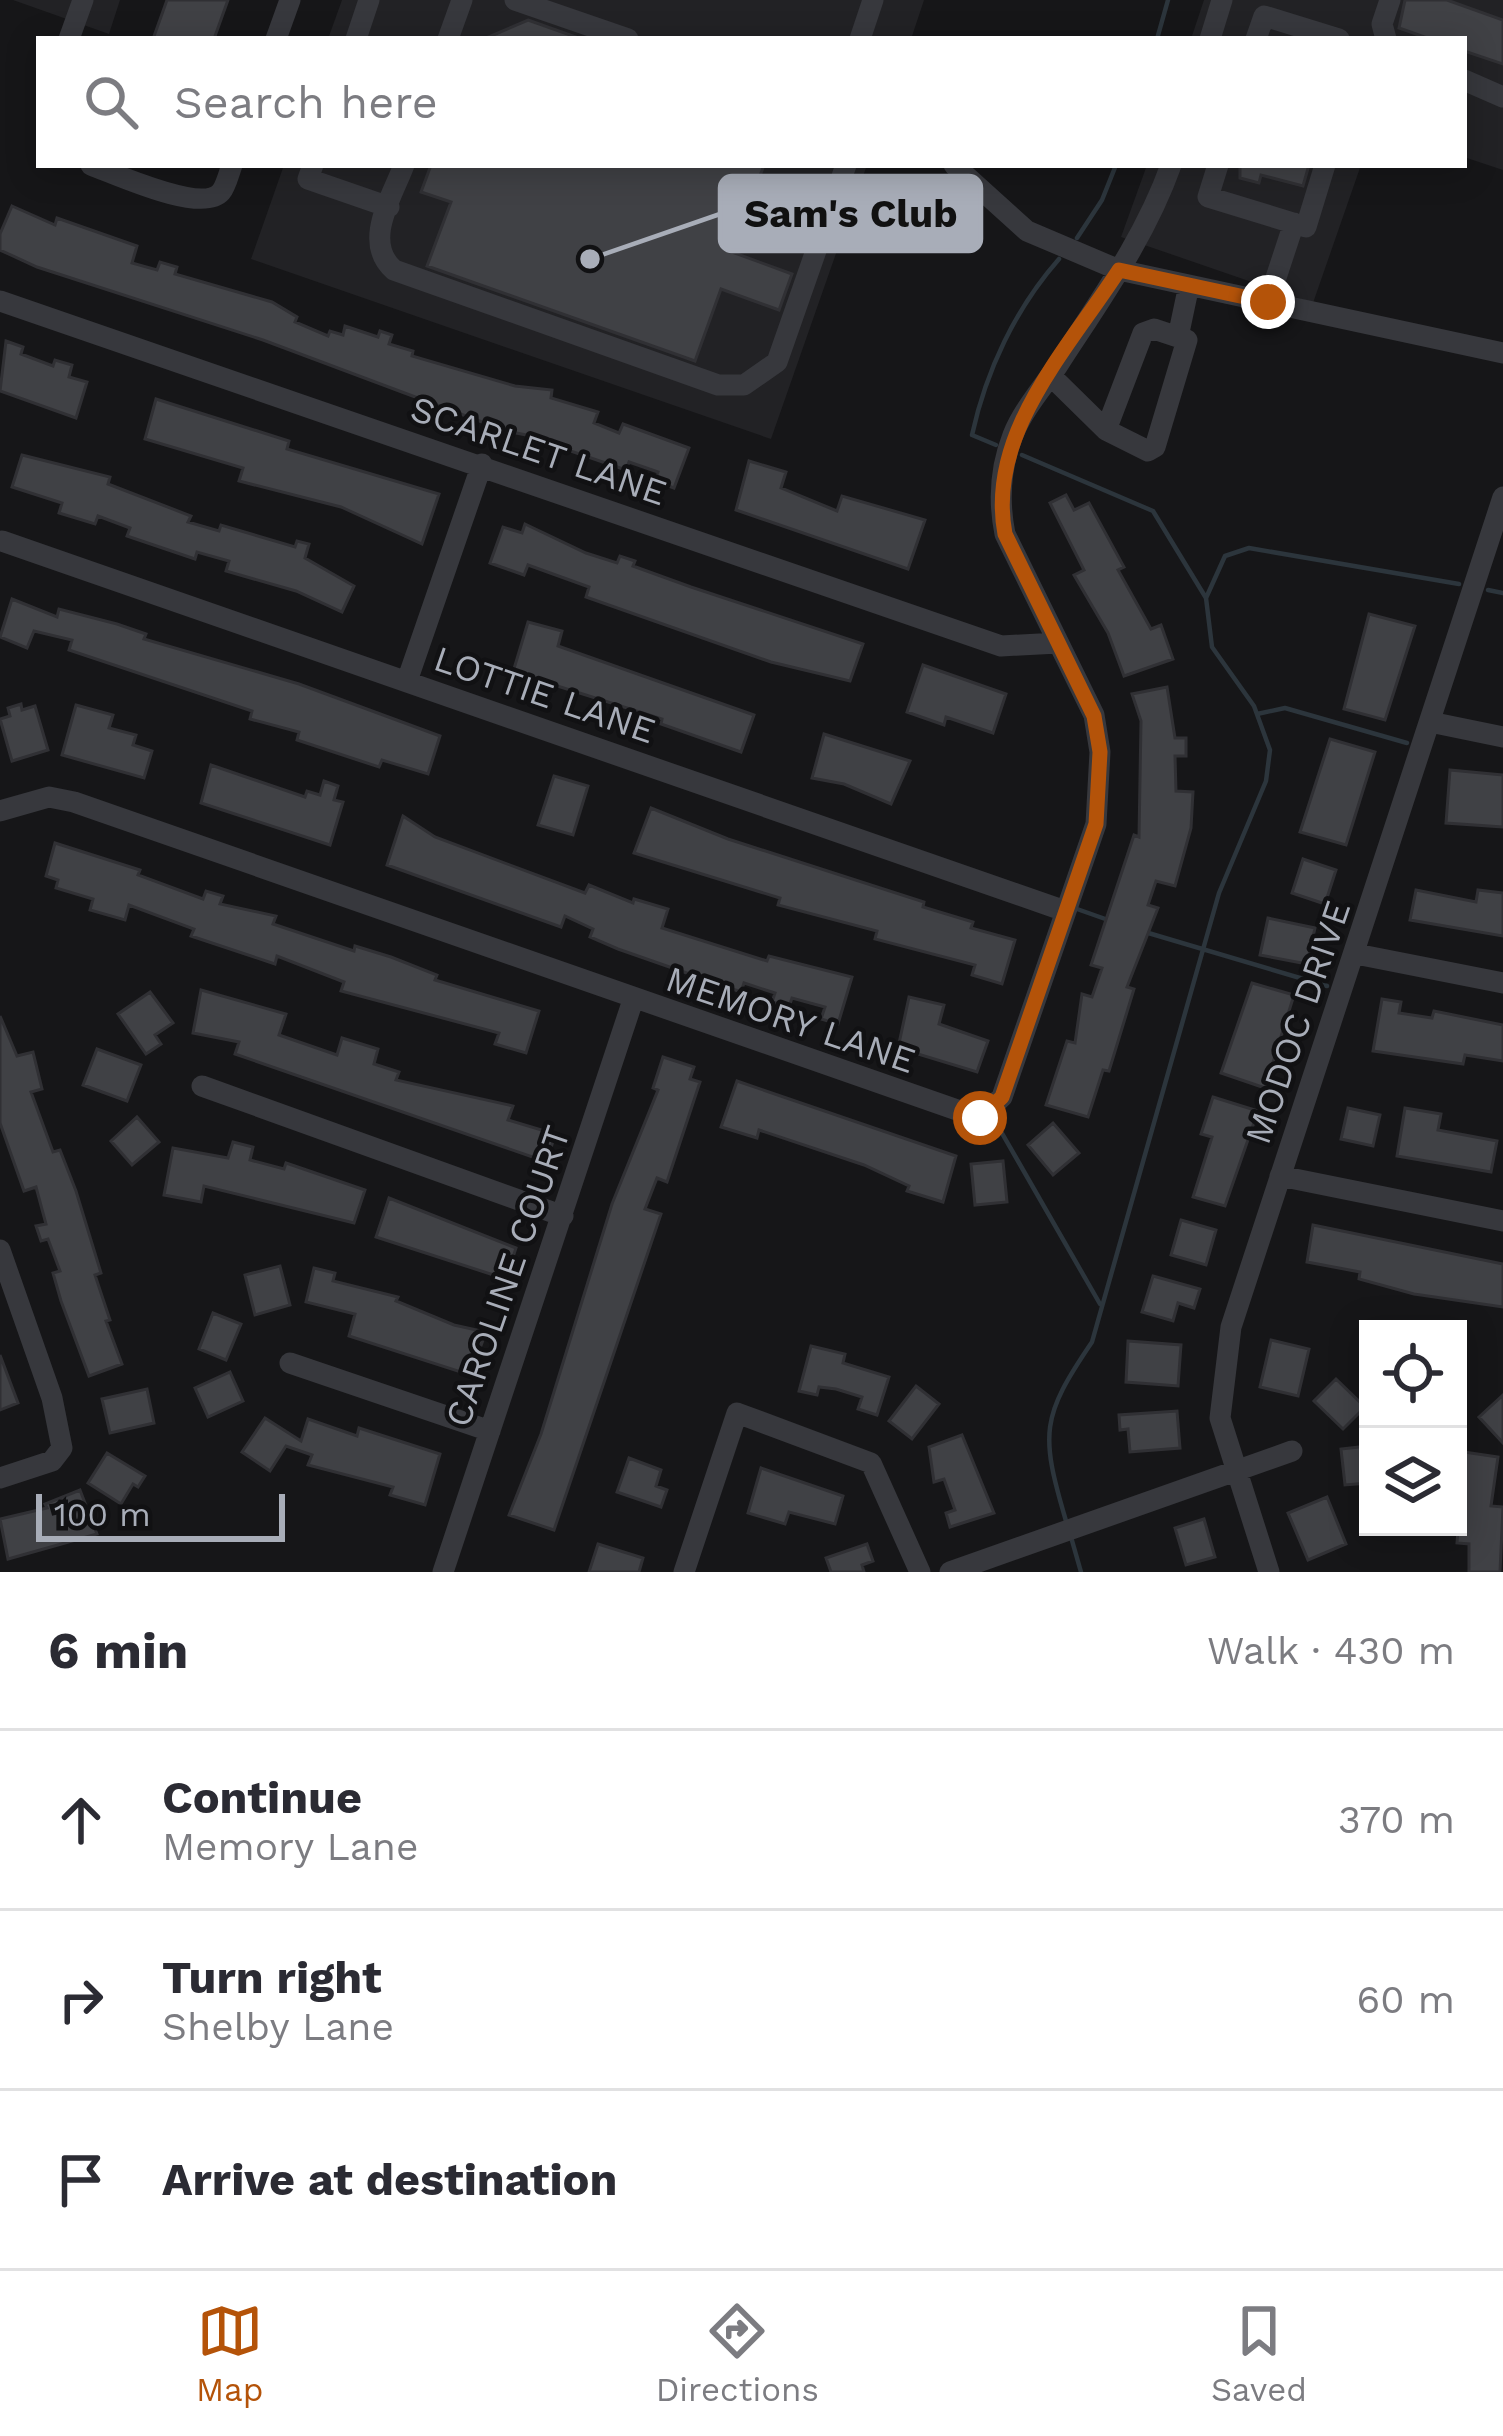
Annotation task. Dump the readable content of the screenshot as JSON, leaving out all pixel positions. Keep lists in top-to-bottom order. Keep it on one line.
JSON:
{"streets":{"street":["SCARLET LANE","LOTTIE LANE","MEMORY LANE","MODOC DRIVE","CAROLINE COURT"]},"crossings":[["SCARLET LANE","MEMORY LANE"],["LOTTIE LANE","MEMORY LANE"],["MEMORY LANE","CAROLINE COURT"]],"places":["Sam's Club"],"scale_bar":"100 m","page":{"search":"Search here","scale":"100 m","heading":["6 min","Walk · 430 m"],"list":[["Continue","Memory Lane","370 m"],["Turn right","Shelby Lane","60 m"],"Arrive at destination"],"nav":["Map","Directions","Saved"]}}
